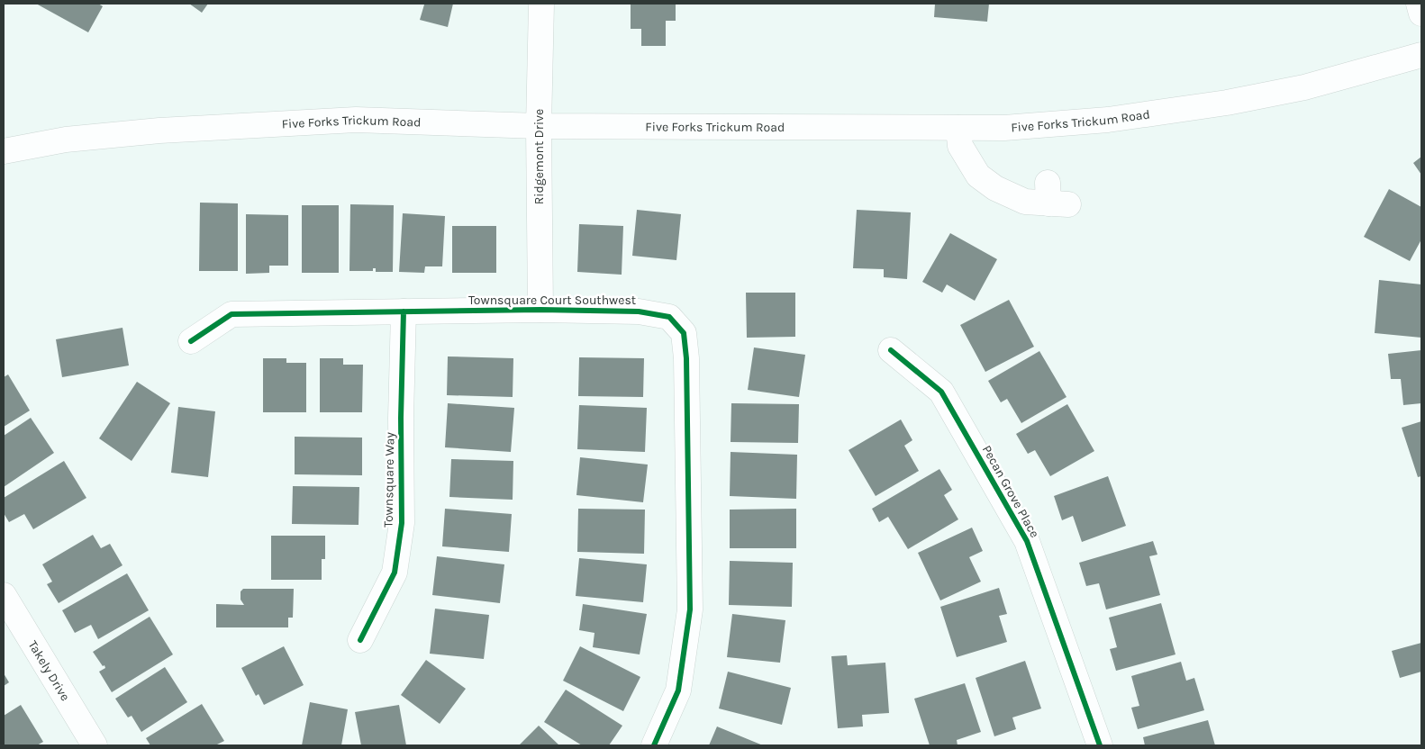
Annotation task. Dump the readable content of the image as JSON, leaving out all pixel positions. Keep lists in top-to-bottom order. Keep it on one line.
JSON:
{"streets":{"street":["Five Forks Trickum Road","Ridgemont Drive","Townsquare Court Southwest","Townsquare Way","Pecan Grove Place","Takely Drive"]},"crossings":[["Five Forks Trickum Road","Ridgemont Drive"],["Ridgemont Drive","Townsquare Court Southwest"],["Townsquare Court Southwest","Townsquare Way"]]}
